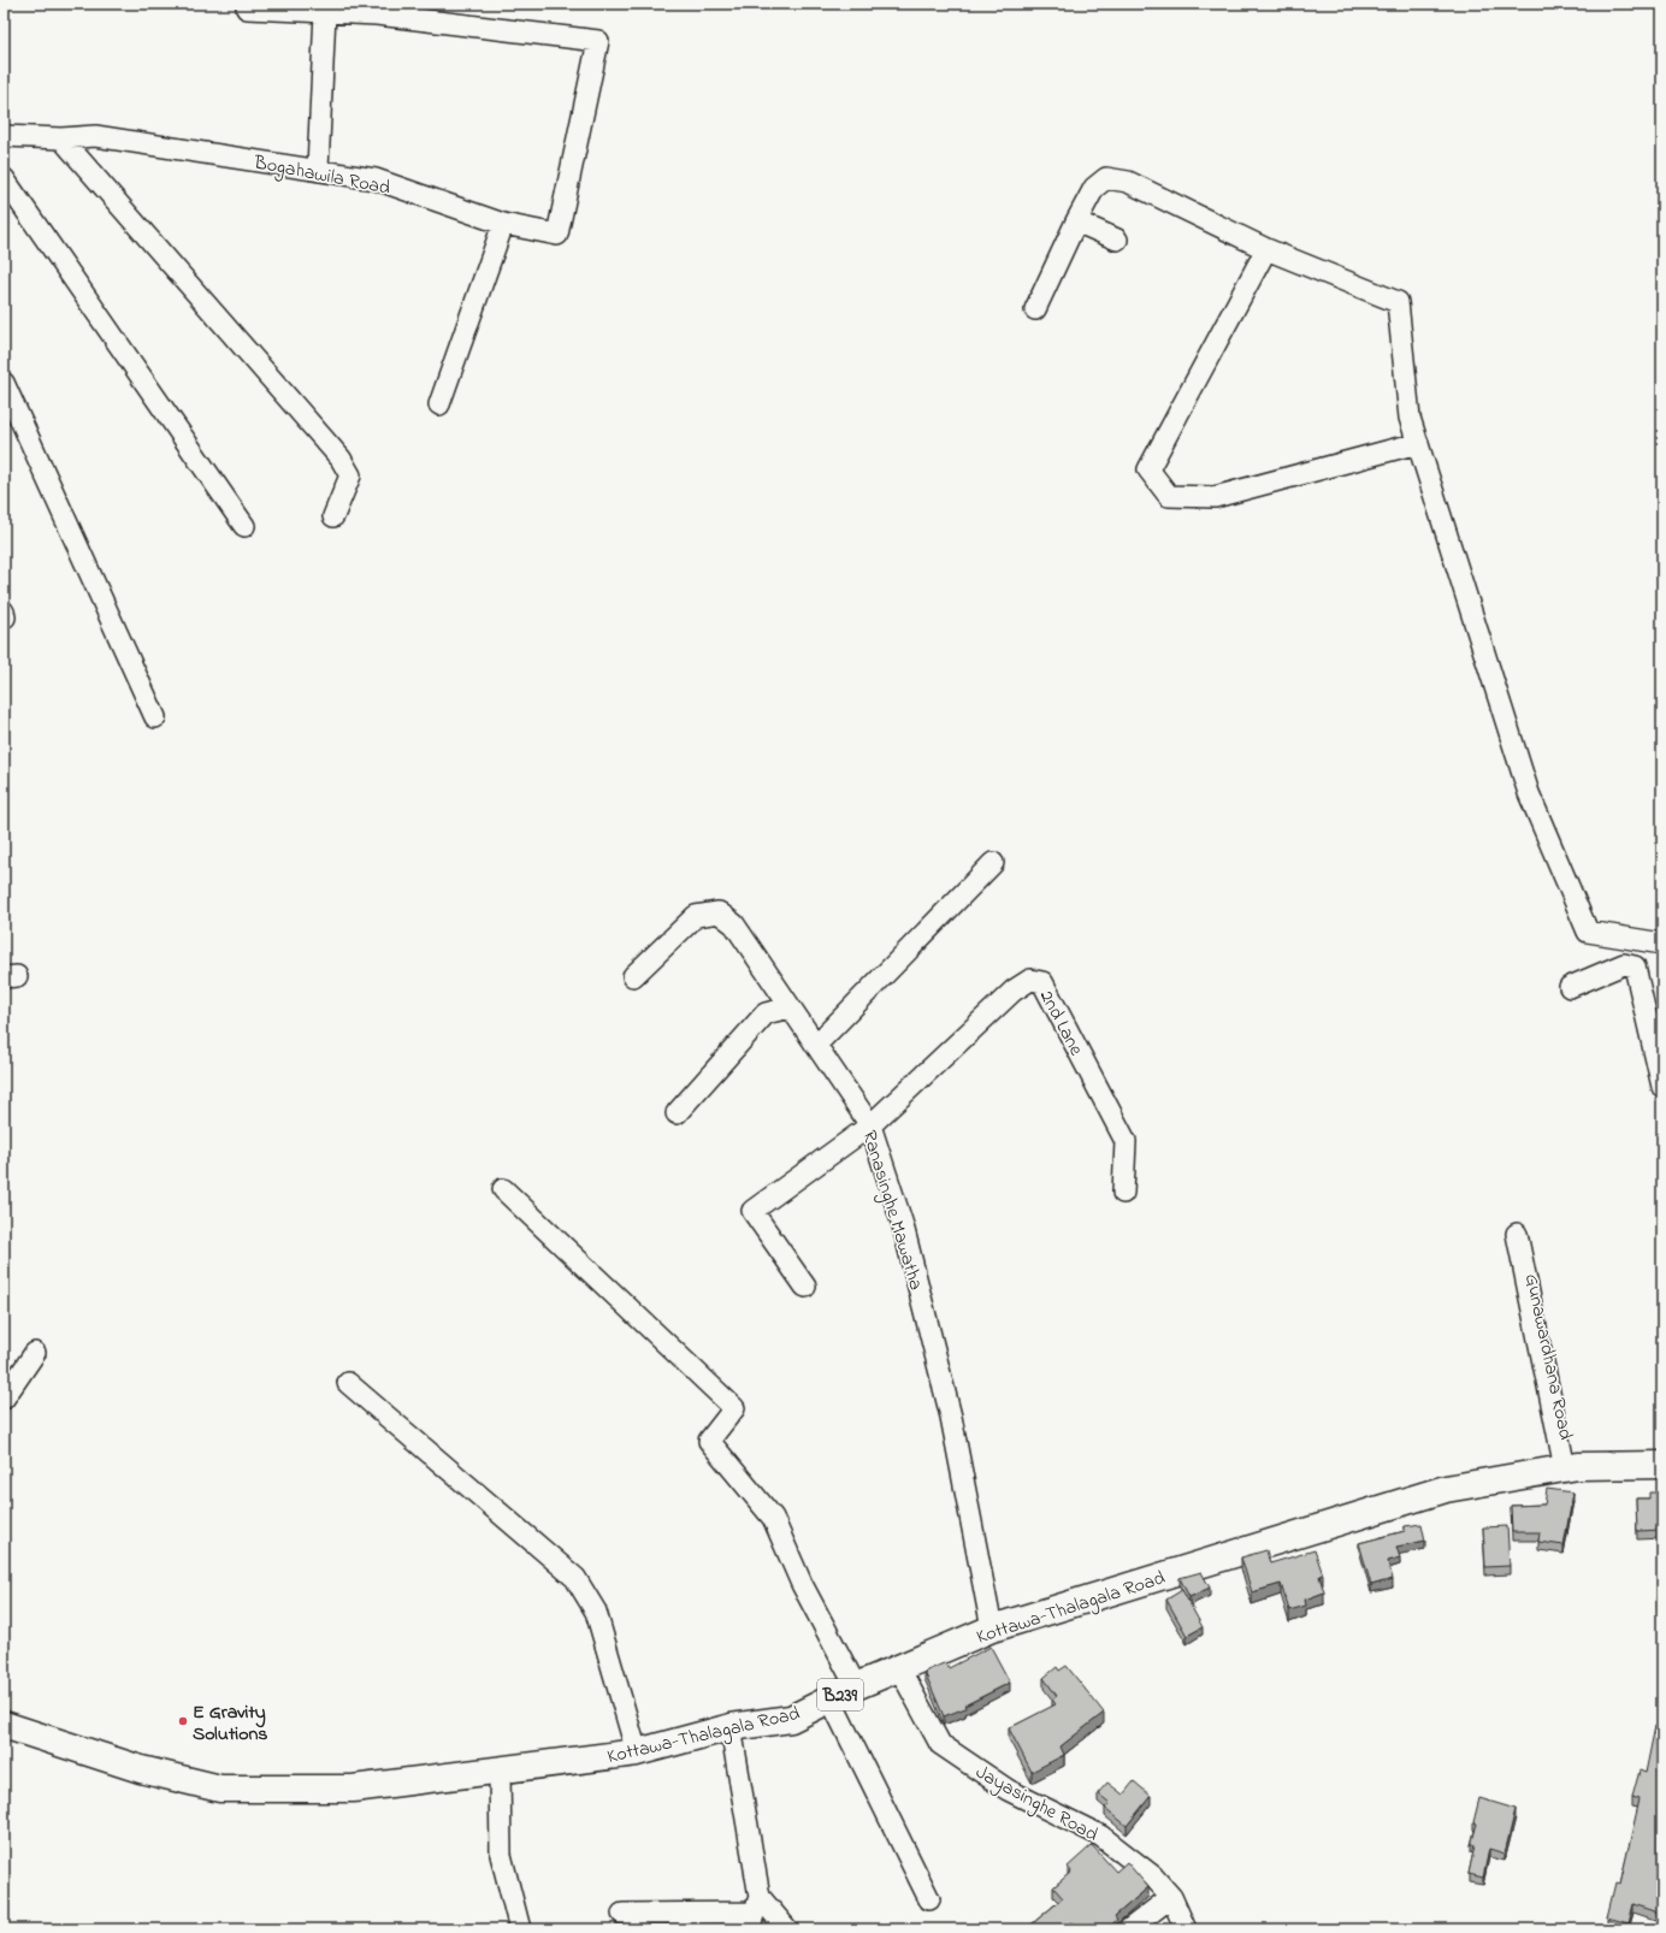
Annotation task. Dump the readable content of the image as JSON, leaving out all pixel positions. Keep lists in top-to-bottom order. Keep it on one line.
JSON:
{"streets":{"main road":["Kottawa-Thalagala Road","B239"],"street":["Bogahawila Road","2nd Lane","Ranasinghe Mawatha","Jayasinghe Road"]},"crossings":[["2nd Lane","Ranasinghe Mawatha"],["Ranasinghe Mawatha","Kottawa-Thalagala Road"],["Kottawa-Thalagala Road","Jayasinghe Road"]],"places":["E Gravity Solutions"]}
